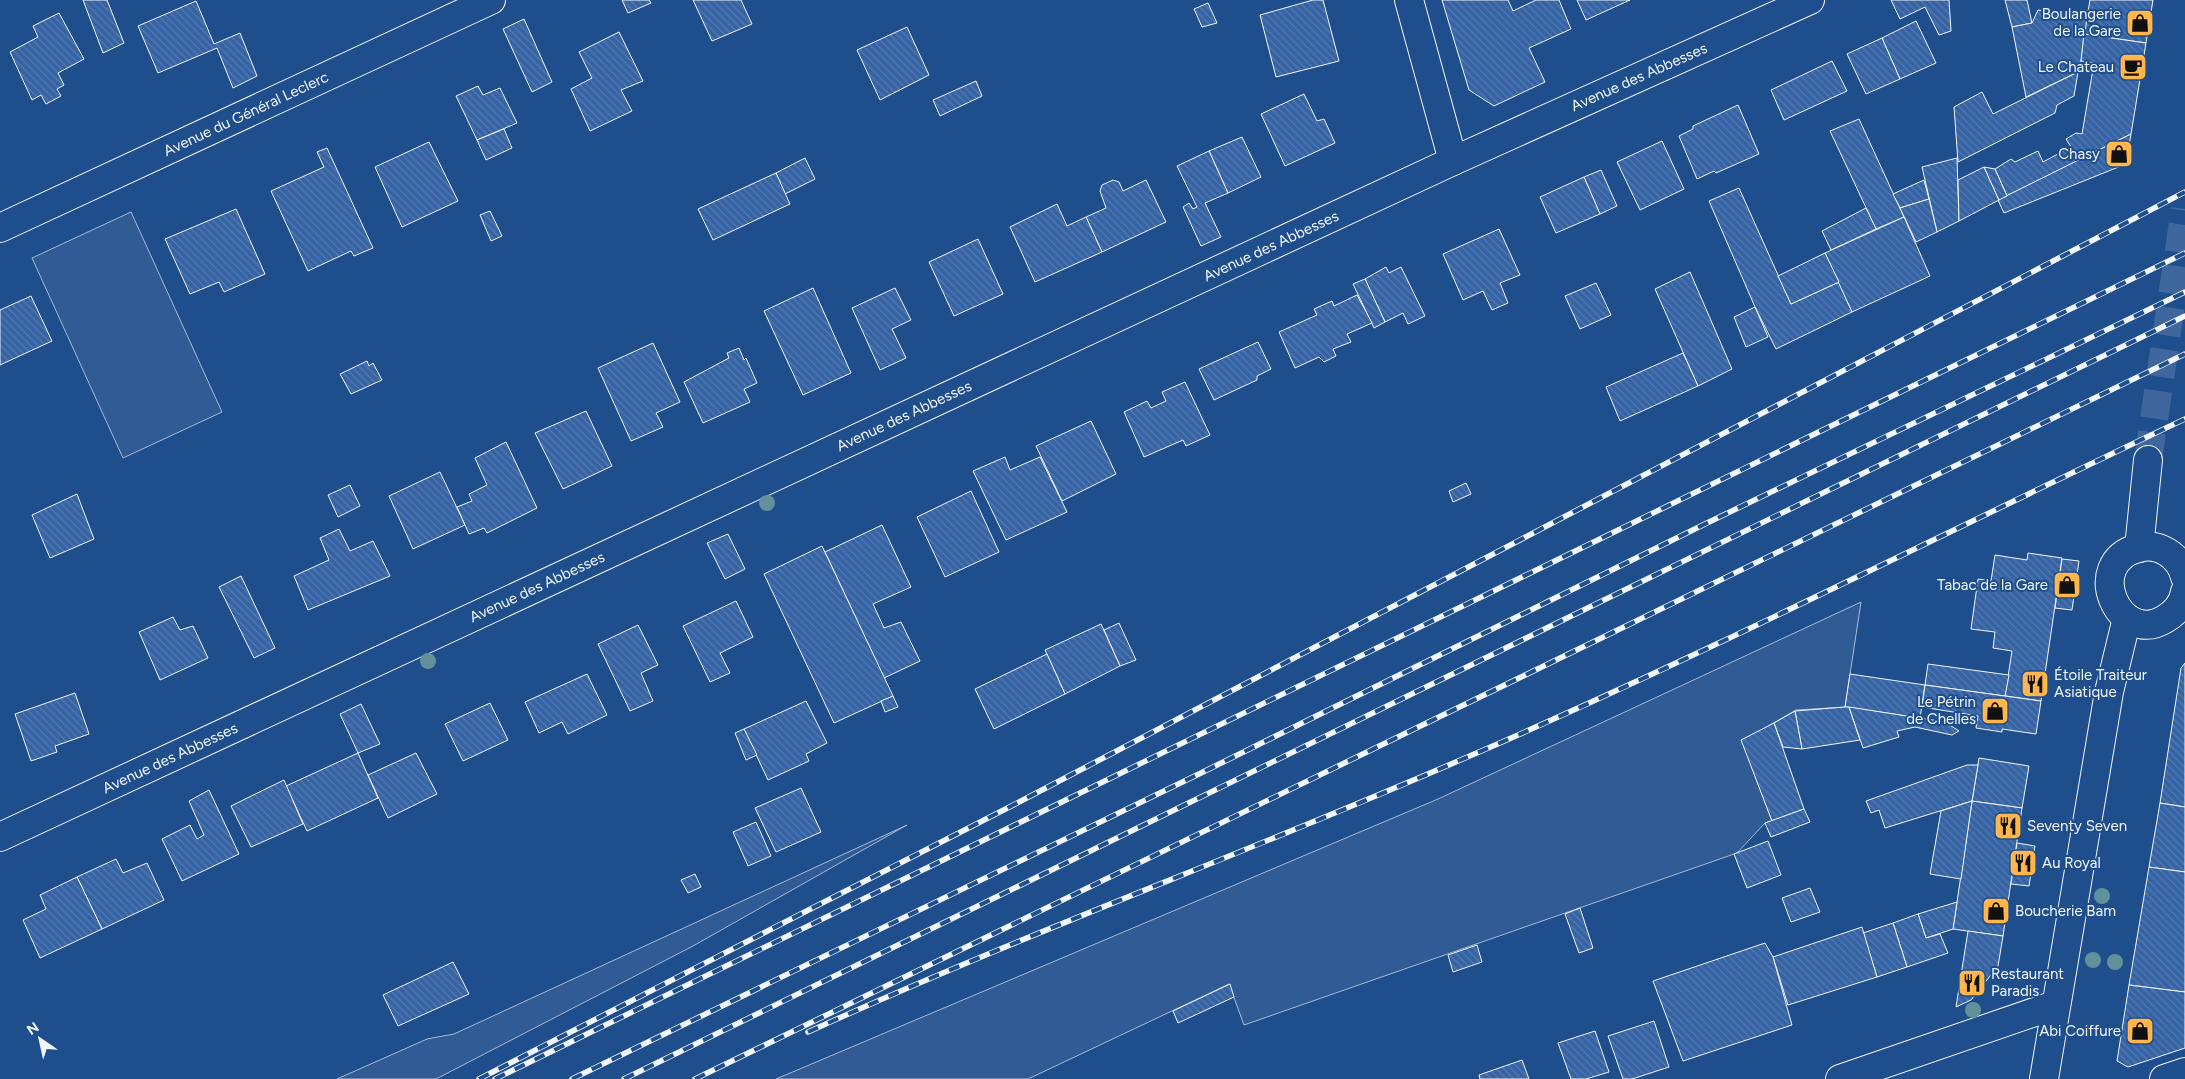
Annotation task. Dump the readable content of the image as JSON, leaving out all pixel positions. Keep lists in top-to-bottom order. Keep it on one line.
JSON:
{"streets":{"street":["Avenue des Abbesses","Avenue du Général Leclerc"]},"places":{"shop":["Boulangerie de la Gare","Chasy","Tabac de la Gare","Le Pétrin de Chelles","Boucherie Bam","Abi Coiffure"],"cafe":["Le Chateau"],"restaurant":["Étoile Traiteur Asiatique","Seventy Seven","Au Royal","Restaurant Paradis"]},"north":"top left"}
